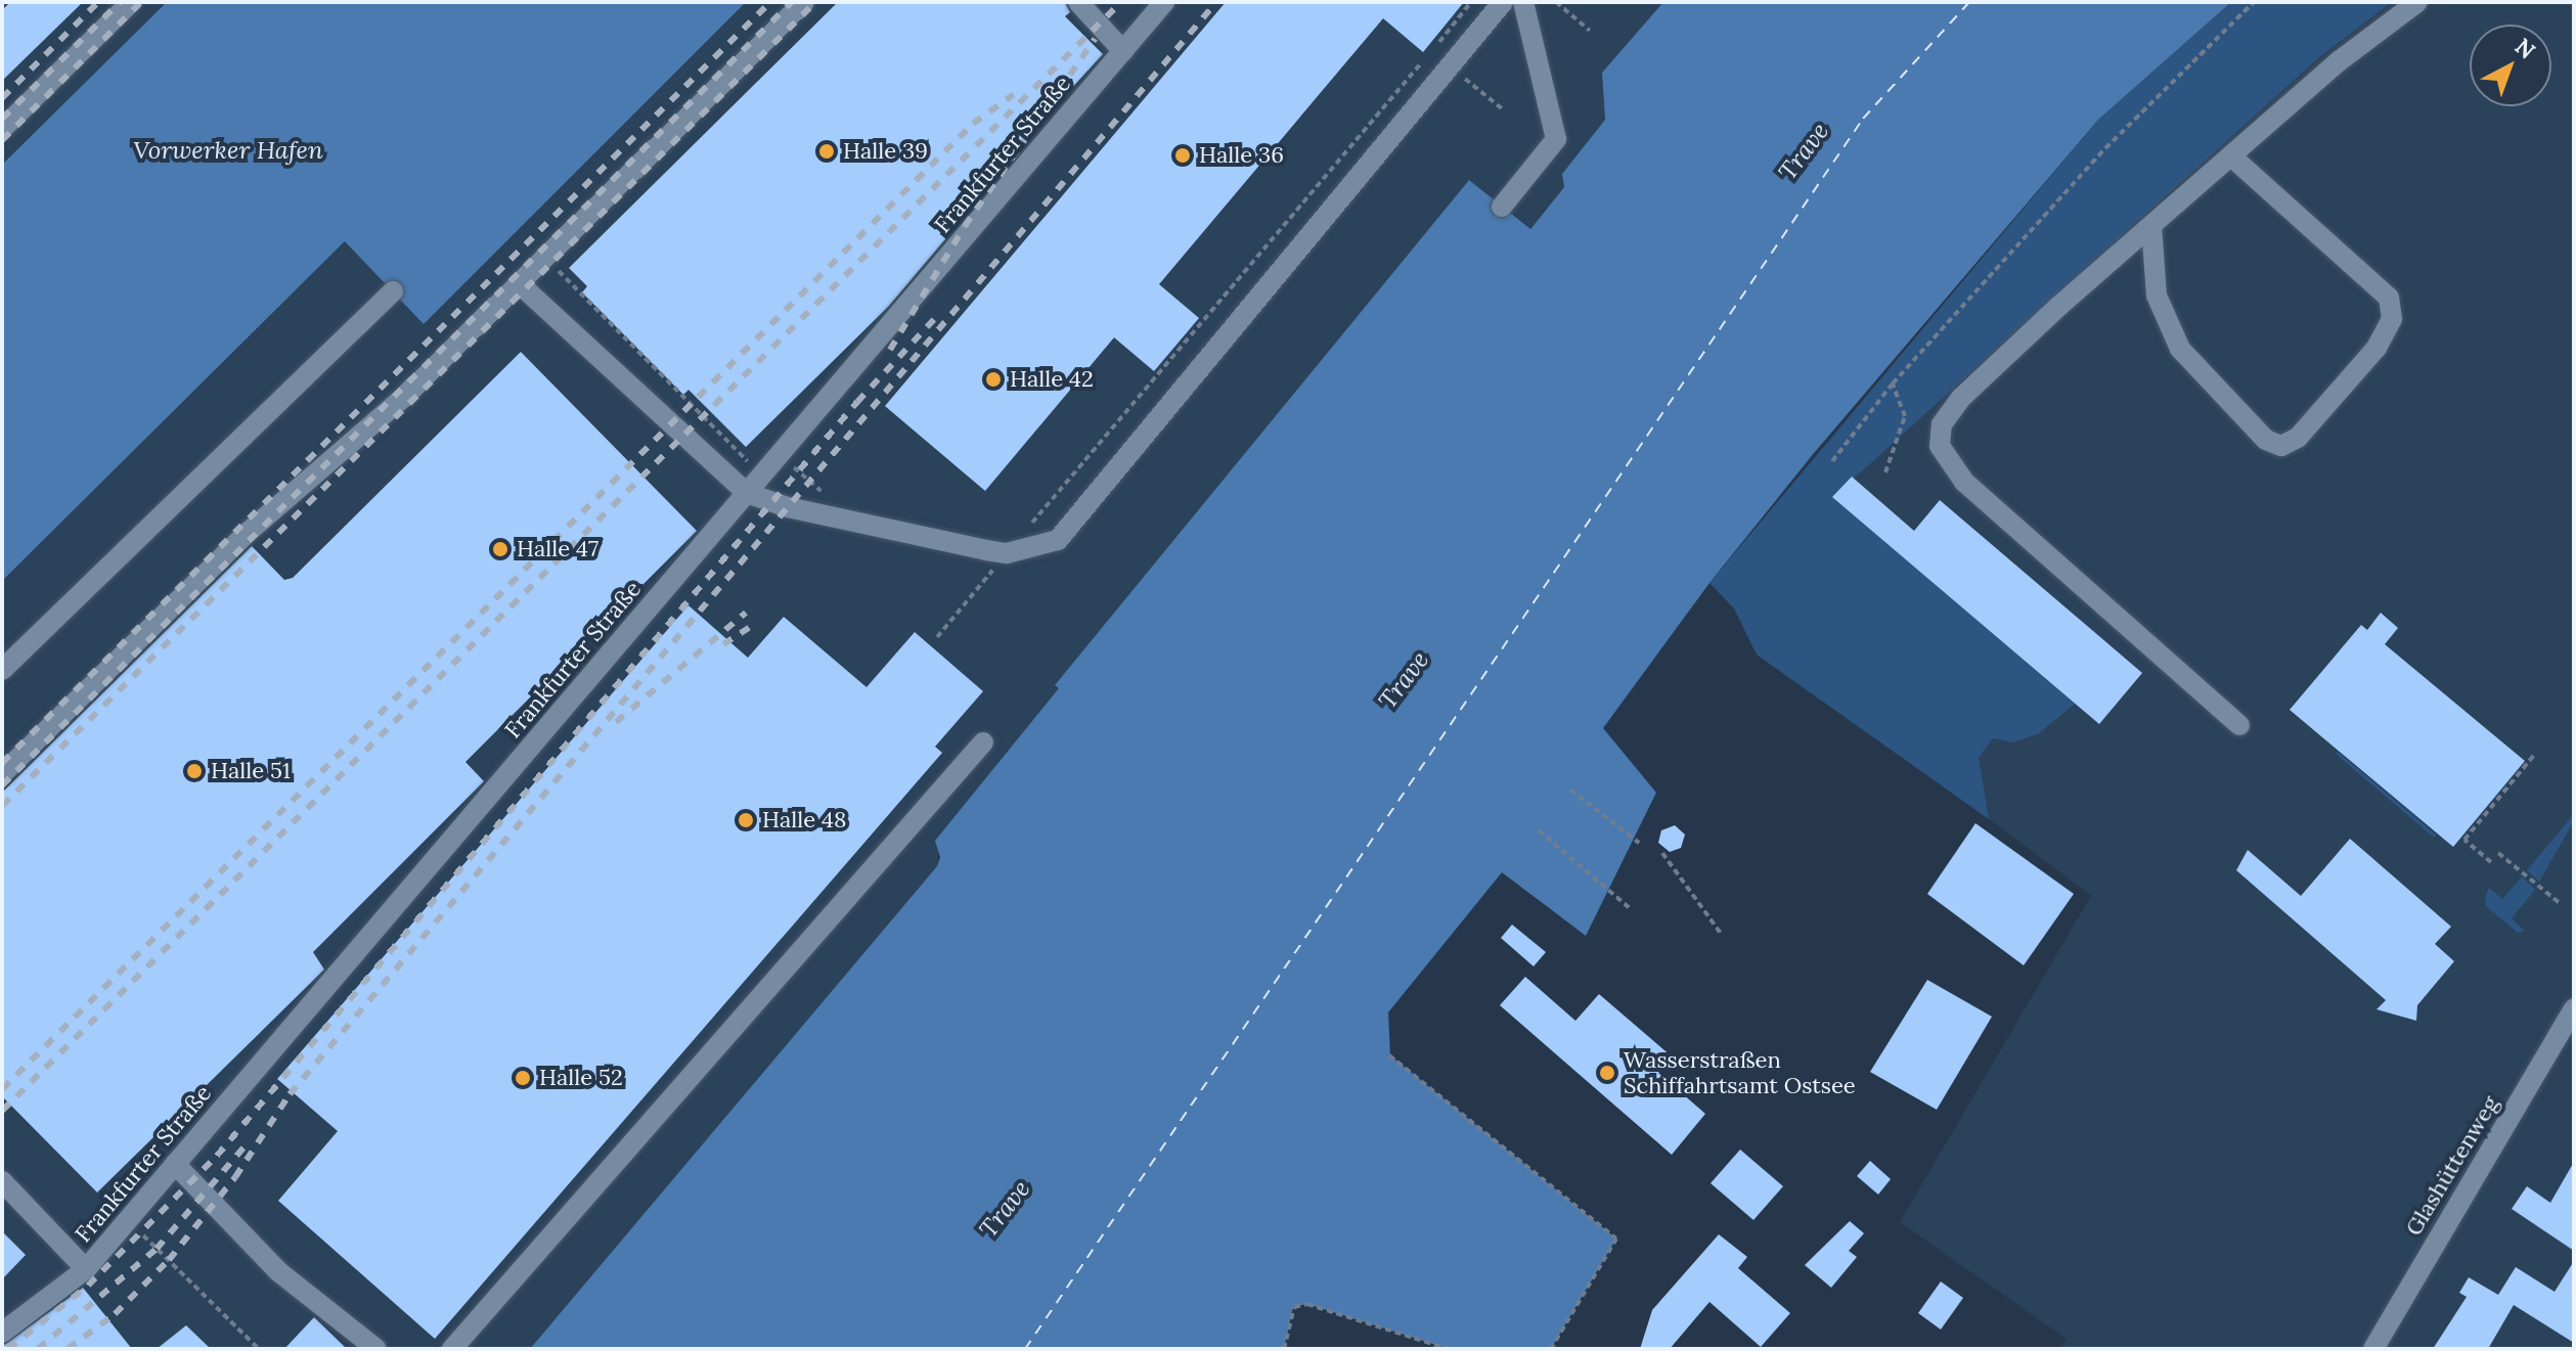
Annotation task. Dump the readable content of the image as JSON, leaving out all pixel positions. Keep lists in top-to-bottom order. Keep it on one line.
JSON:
{"streets":{"street":["Frankfurter Straße","Glashüttenweg"]},"water":["Vorwerker Hafen","Trave"],"places":["Halle 39","Halle 36","Halle 42","Halle 47","Halle 51","Halle 48","Wasserstraßen Schiffahrtsamt Ostsee","Halle 52"],"north":"top right"}
